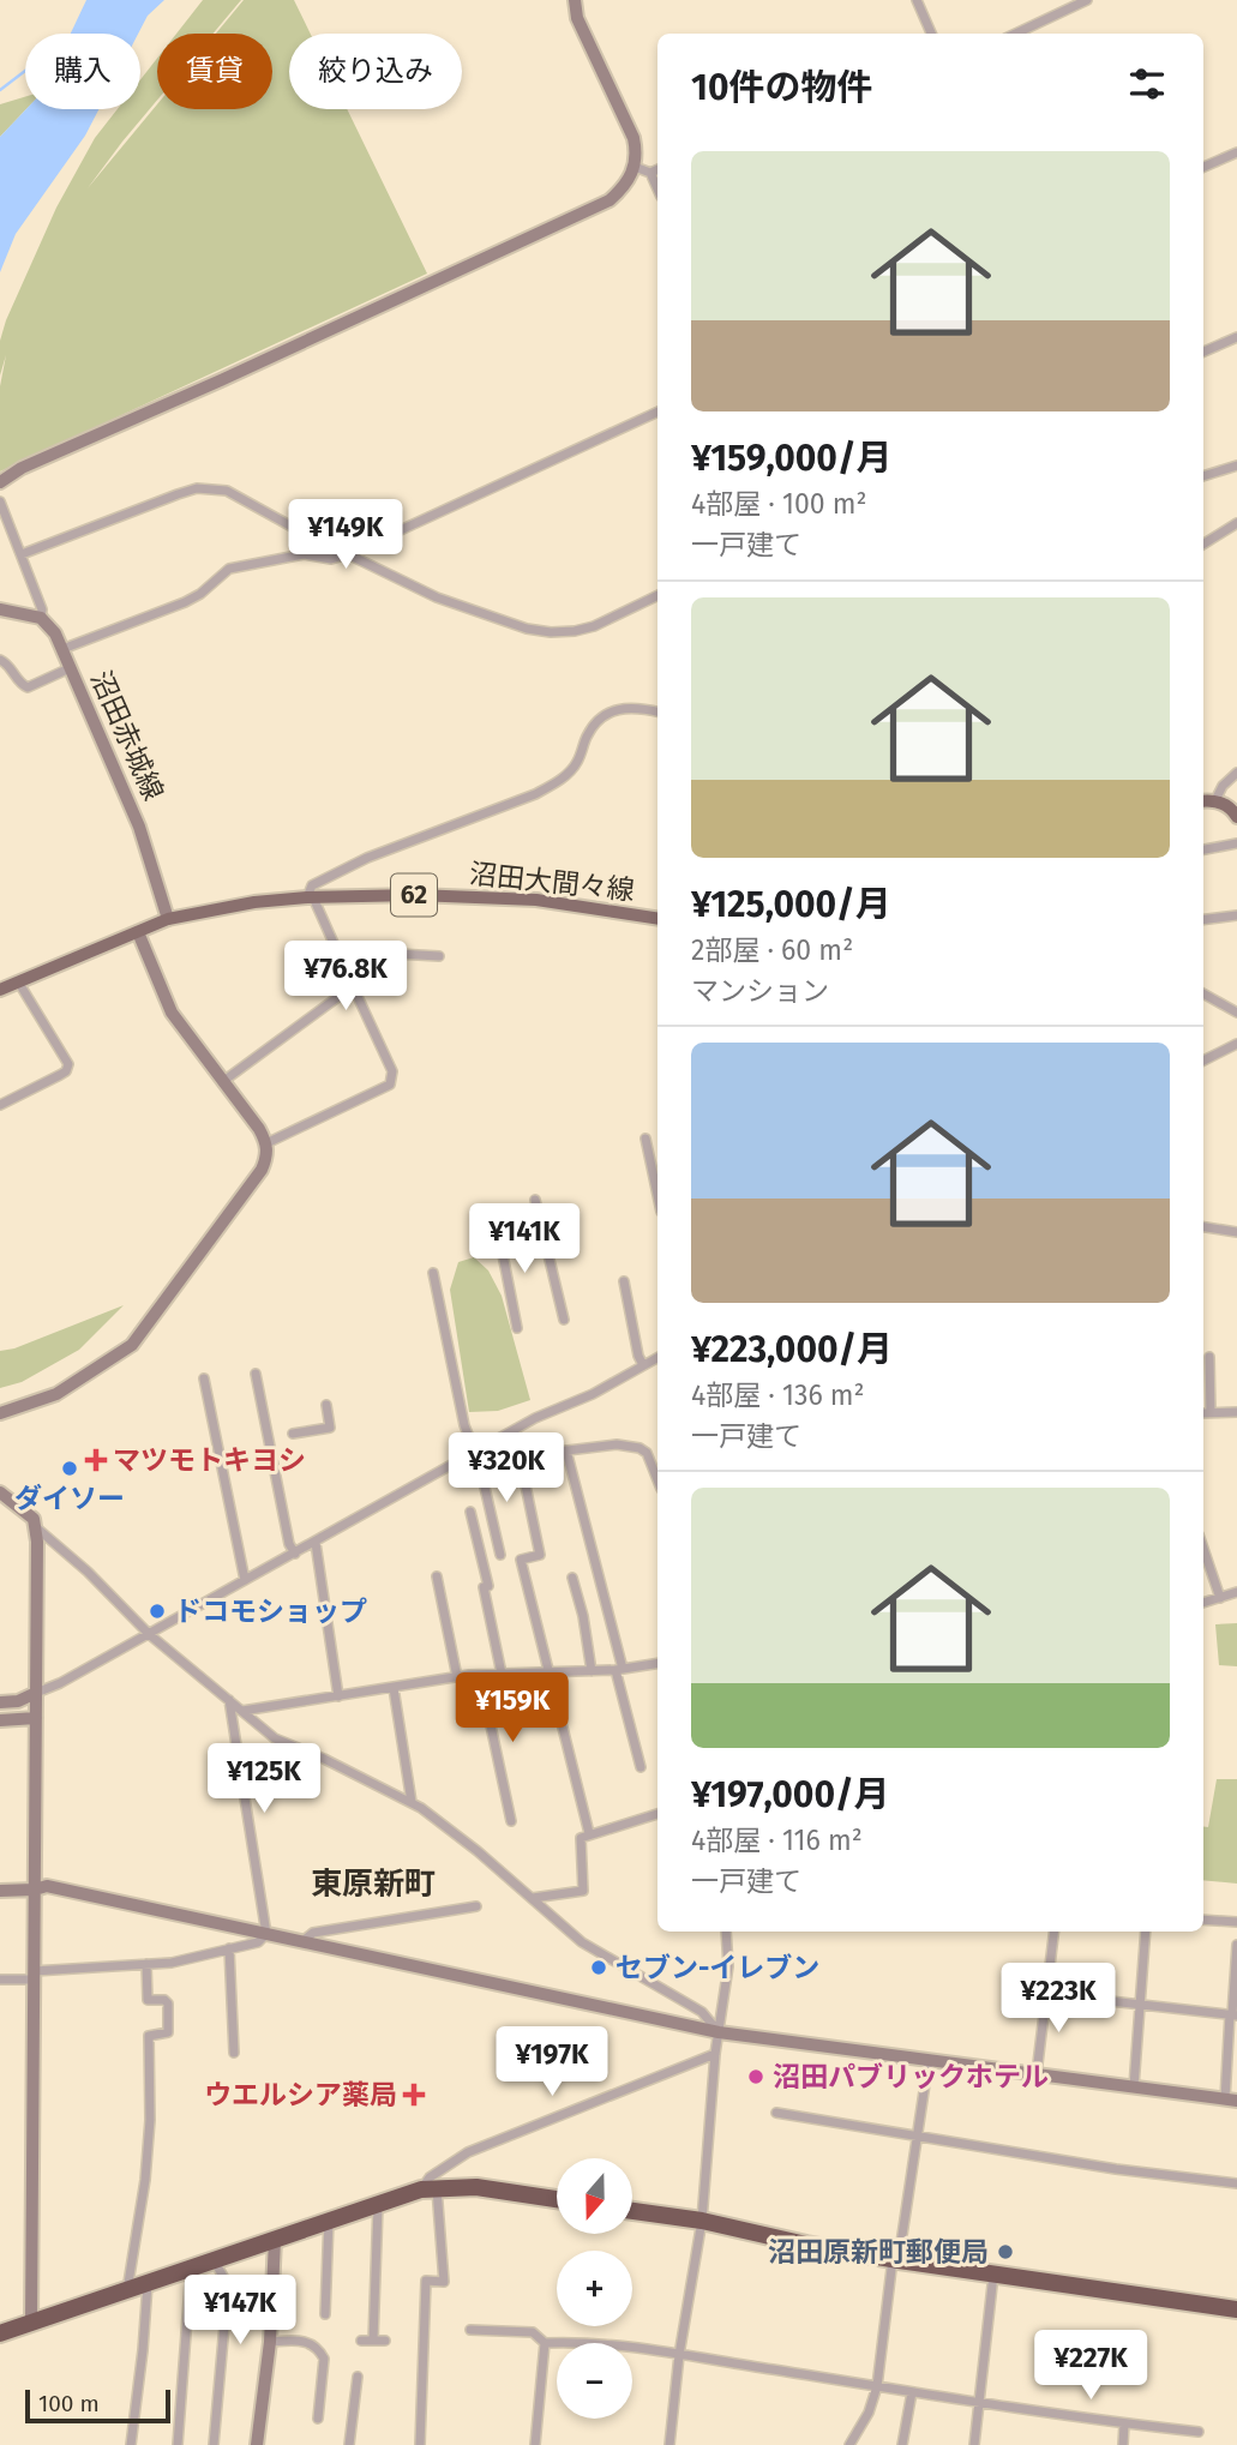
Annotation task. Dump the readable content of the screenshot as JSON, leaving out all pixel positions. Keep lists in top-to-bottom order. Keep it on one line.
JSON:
{"streets":{"main road":["沼田大間々線","62"],"street":["沼田赤城線"]},"crossings":[["沼田赤城線","沼田大間々線"]],"districts":["東原新町"],"places":{"health":["マツモトキヨシ","ウエルシア薬局"],"other":["ダイソー","ドコモショップ","セブン-イレブン","沼田パブリックホテル","沼田原新町郵便局"]},"scale_bar":"100 m","north":"bottom","page":{"chip":["購入","賃貸","絞り込み"],"heading":"10件の物件","list":[{"name":"¥159,000/月","note":"4部屋 · 100 m² · 一戸建て"},{"name":"¥125,000/月","note":"2部屋 · 60 m² · マンション"},{"name":"¥223,000/月","note":"4部屋 · 136 m² · 一戸建て"},{"name":"¥197,000/月","note":"4部屋 · 116 m² · 一戸建て"}],"price":["¥149K","¥76.8K","¥141K","¥320K","¥159K","¥125K","¥223K","¥197K","¥147K","¥227K"],"map_buttons":["+","−"],"scale":"100 m"}}
